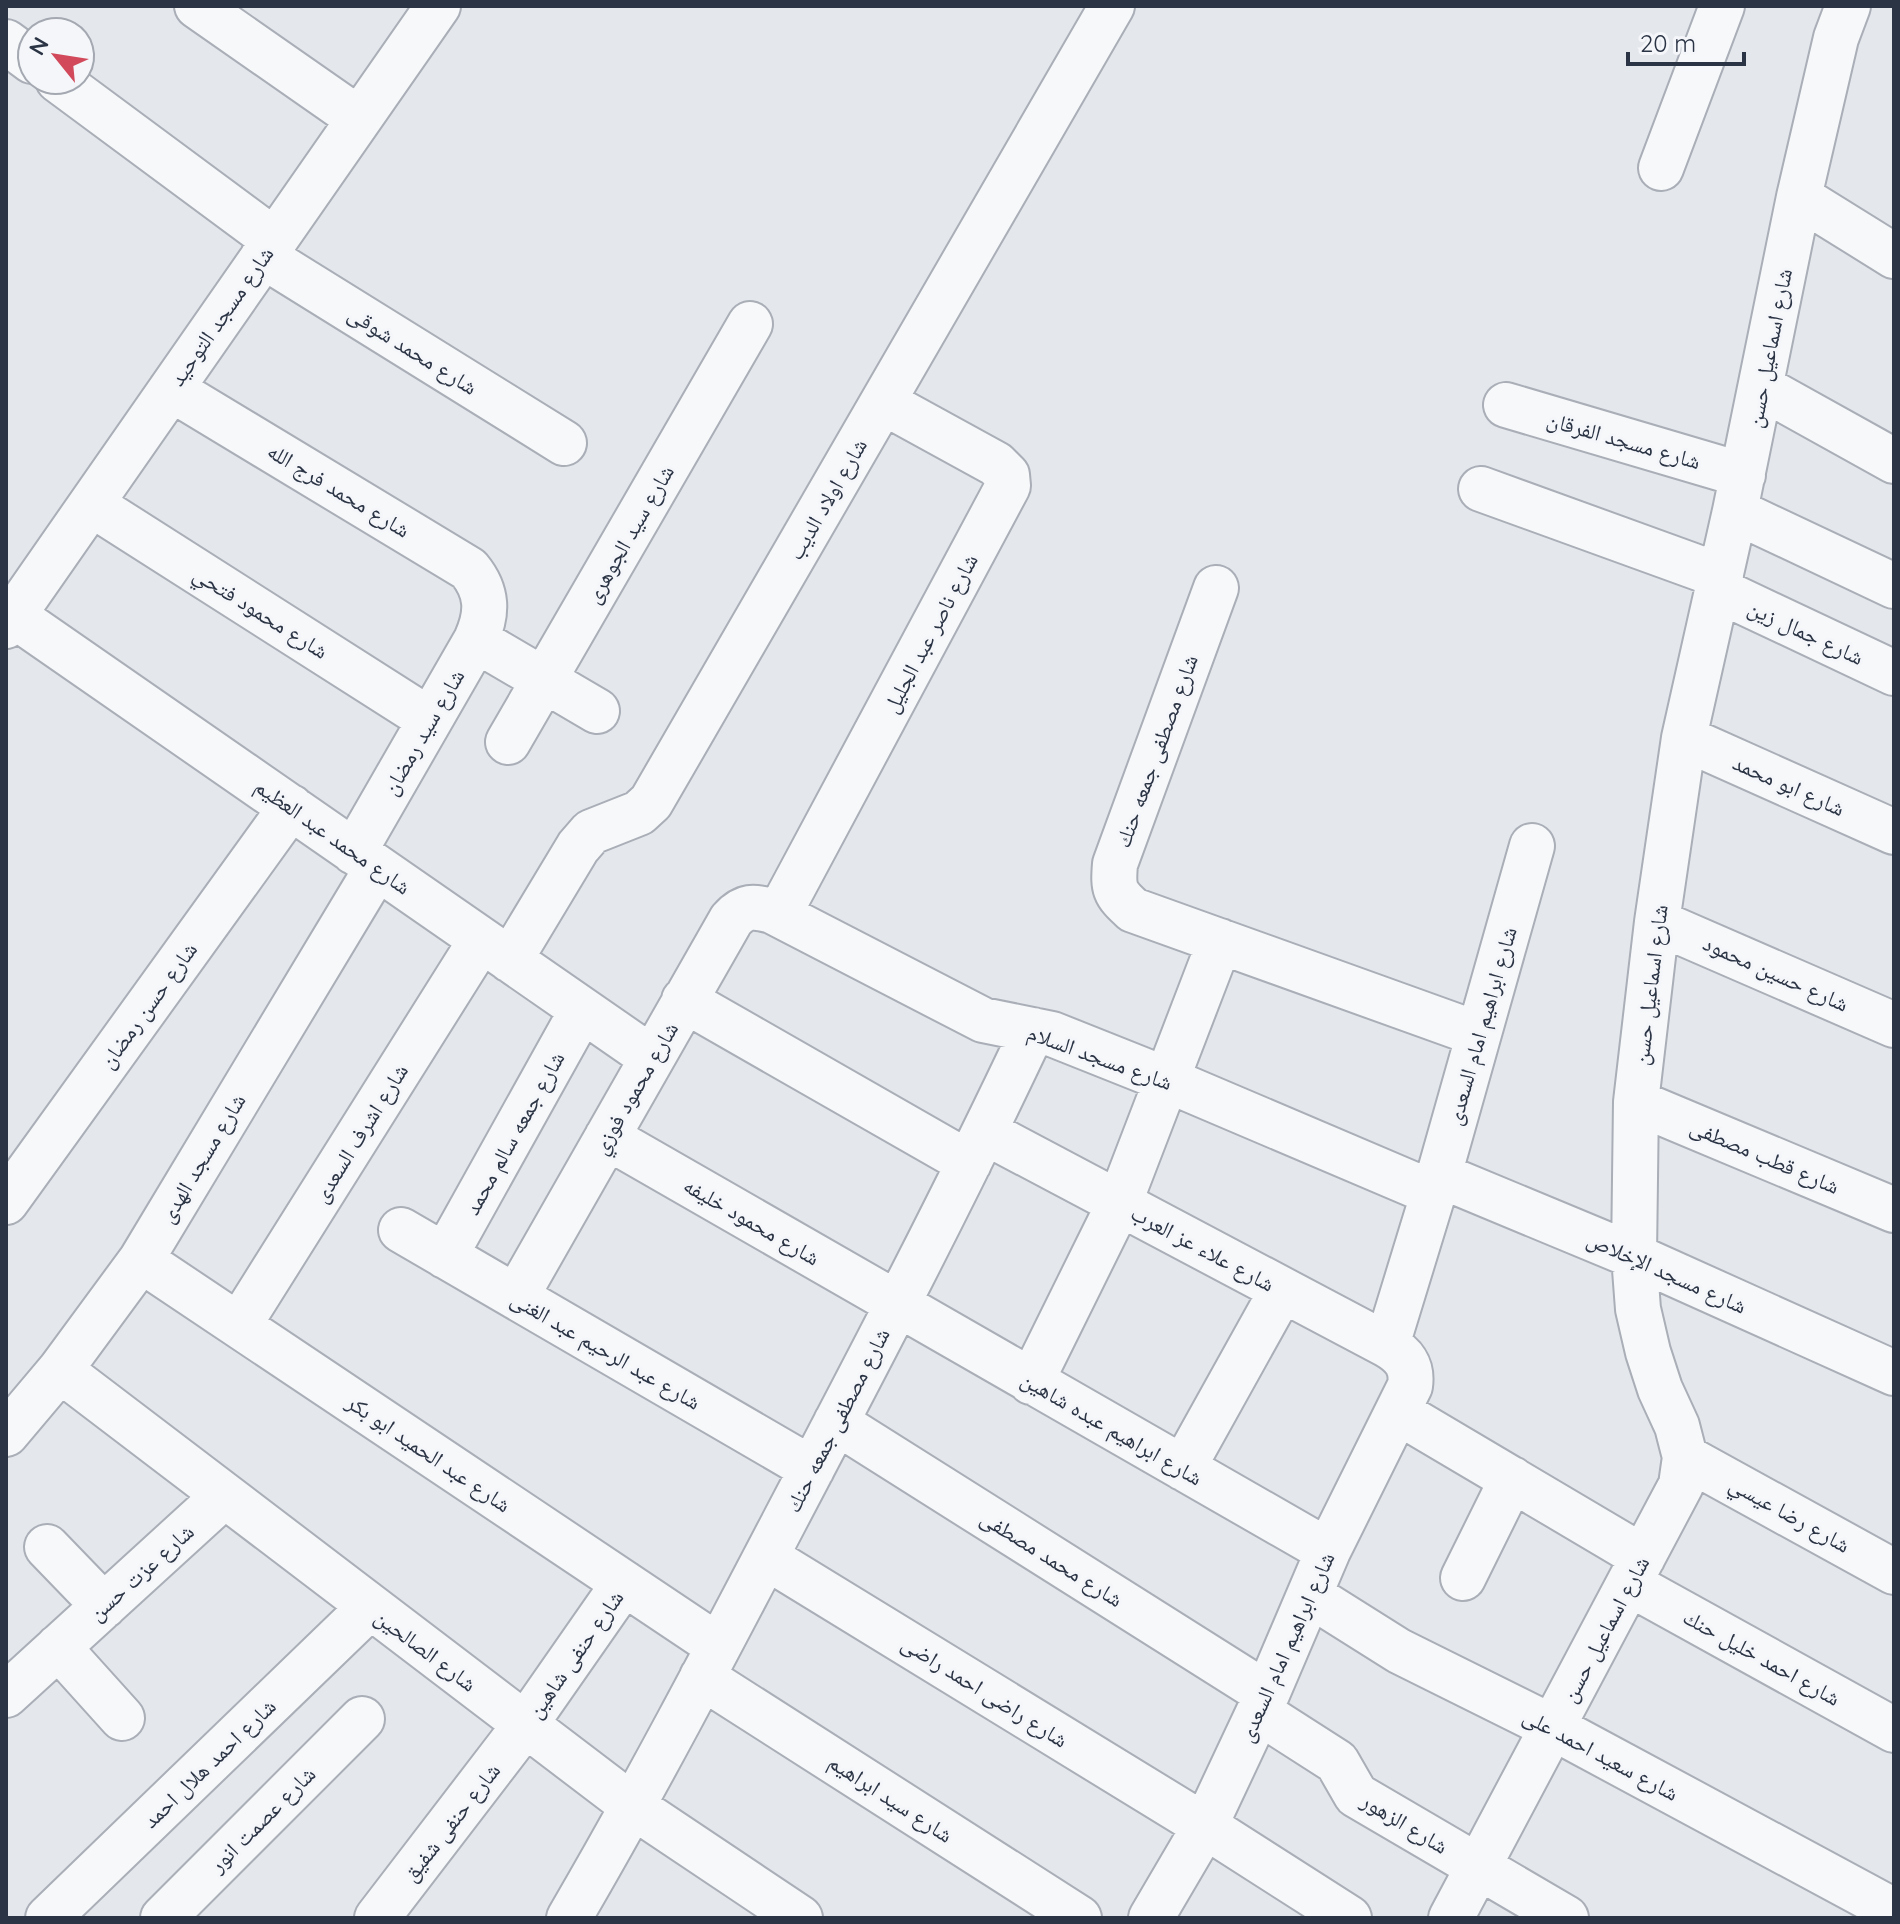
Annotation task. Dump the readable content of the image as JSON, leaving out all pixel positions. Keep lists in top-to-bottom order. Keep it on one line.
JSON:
{"streets":{"street":["شارع مسجد التوحيد","شارع اسماعيل حسن","شارع محمد شوقى","شارع مسجد الفرقان","شارع محمد فرج الله","شارع اولاد الديب","شارع سيد الجوهرى","شارع محمود فتحي","شارع جمال زين","شارع ناصر عبد الجليل","شارع سيد رمضان","شارع مصطفى جمعه حنك","شارع ابو محمد","شارع محمد عبد العظيم","شارع حسين محمود","شارع حسن رمضان","شارع ابراهيم امام السعدى","شارع مسجد السلام","شارع محمود فوزي","شارع اشرف السعدى","شارع جمعه سالم محمد","شارع قطب مصطفى","شارع مسجد الهدى","شارع محمود خليفه","شارع علاء عز العرب","شارع مسجد الإخلاص","شارع عبد الرحيم عبد الغنى","شارع ابراهيم عبده شاهين","شارع عبد الحميد ابو بكر","شارع رضا عيسي","شارع محمد مصطفى","شارع عزت حسن","شارع الصالحين","شارع حنفى شاهين","شارع احمد خليل حنك","شارع راضى احمد راضى","شارع سعيد احمد على","شارع احمد هلال احمد","شارع سيد ابراهيم","شارع عصمت انور","شارع حنفى شفيق","شارع الزهور"]},"crossings":[["شارع مسجد التوحيد","شارع محمد شوقى"],["شارع مسجد التوحيد","شارع محمد فرج الله"],["شارع مسجد التوحيد","شارع محمود فتحي"],["شارع مسجد التوحيد","شارع محمد عبد العظيم"],["شارع اسماعيل حسن","شارع مسجد الفرقان"],["شارع اسماعيل حسن","شارع جمال زين"],["شارع اسماعيل حسن","شارع ابو محمد"],["شارع اسماعيل حسن","شارع حسين محمود"],["شارع اسماعيل حسن","شارع قطب مصطفى"],["شارع اسماعيل حسن","شارع مسجد الإخلاص"],["شارع اسماعيل حسن","شارع رضا عيسي"],["شارع اسماعيل حسن","شارع احمد خليل حنك"],["شارع اسماعيل حسن","شارع سعيد احمد على"],["شارع اسماعيل حسن","شارع الزهور"],["شارع محمد فرج الله","شارع سيد رمضان"],["شارع اولاد الديب","شارع ناصر عبد الجليل"],["شارع اولاد الديب","شارع محمد عبد العظيم"],["شارع اولاد الديب","شارع اشرف السعدى"],["شارع محمود فتحي","شارع سيد رمضان"],["شارع ناصر عبد الجليل","شارع مسجد السلام"],["شارع ناصر عبد الجليل","شارع محمود فوزي"],["شارع سيد رمضان","شارع محمد عبد العظيم"],["شارع سيد رمضان","شارع مسجد الهدى"],["شارع مصطفى جمعه حنك","شارع مسجد السلام"],["شارع مصطفى جمعه حنك","شارع محمود خليفه"],["شارع مصطفى جمعه حنك","شارع علاء عز العرب"],["شارع مصطفى جمعه حنك","شارع عبد الرحيم عبد الغنى"],["شارع مصطفى جمعه حنك","شارع ابراهيم عبده شاهين"],["شارع مصطفى جمعه حنك","شارع عبد الحميد ابو بكر"],["شارع مصطفى جمعه حنك","شارع محمد مصطفى"],["شارع مصطفى جمعه حنك","شارع الصالحين"],["شارع مصطفى جمعه حنك","شارع راضى احمد راضى"],["شارع مصطفى جمعه حنك","شارع سيد ابراهيم"],["شارع محمد عبد العظيم","شارع حسن رمضان"],["شارع محمد عبد العظيم","شارع محمود فوزي"],["شارع محمد عبد العظيم","شارع اشرف السعدى"],["شارع محمد عبد العظيم","شارع جمعه سالم محمد"],["شارع محمد عبد العظيم","شارع مسجد الهدى"],["شارع ابراهيم امام السعدى","شارع مسجد السلام"],["شارع ابراهيم امام السعدى","شارع علاء عز العرب"],["شارع ابراهيم امام السعدى","شارع مسجد الإخلاص"],["شارع ابراهيم امام السعدى","شارع ابراهيم عبده شاهين"],["شارع ابراهيم امام السعدى","شارع محمد مصطفى"],["شارع ابراهيم امام السعدى","شارع احمد خليل حنك"],["شارع ابراهيم امام السعدى","شارع راضى احمد راضى"],["شارع ابراهيم امام السعدى","شارع سعيد احمد على"],["شارع ابراهيم امام السعدى","شارع الزهور"],["شارع مسجد السلام","شارع محمود فوزي"],["شارع مسجد السلام","شارع مسجد الإخلاص"],["شارع محمود فوزي","شارع محمود خليفه"],["شارع محمود فوزي","شارع علاء عز العرب"],["شارع محمود فوزي","شارع عبد الرحيم عبد الغنى"],["شارع اشرف السعدى","شارع عبد الحميد ابو بكر"],["شارع جمعه سالم محمد","شارع عبد الرحيم عبد الغنى"],["شارع مسجد الهدى","شارع عبد الحميد ابو بكر"],["شارع مسجد الهدى","شارع الصالحين"],["شارع محمود خليفه","شارع ابراهيم عبده شاهين"],["شارع علاء عز العرب","شارع احمد خليل حنك"],["شارع عبد الحميد ابو بكر","شارع حنفى شاهين"],["شارع عبد الحميد ابو بكر","شارع سيد ابراهيم"],["شارع محمد مصطفى","شارع الزهور"],["شارع عزت حسن","شارع الصالحين"],["شارع الصالحين","شارع حنفى شاهين"],["شارع الصالحين","شارع احمد هلال احمد"],["شارع الصالحين","شارع حنفى شفيق"],["شارع حنفى شاهين","شارع حنفى شفيق"]],"scale_bar":"20 m","north":"top left"}
